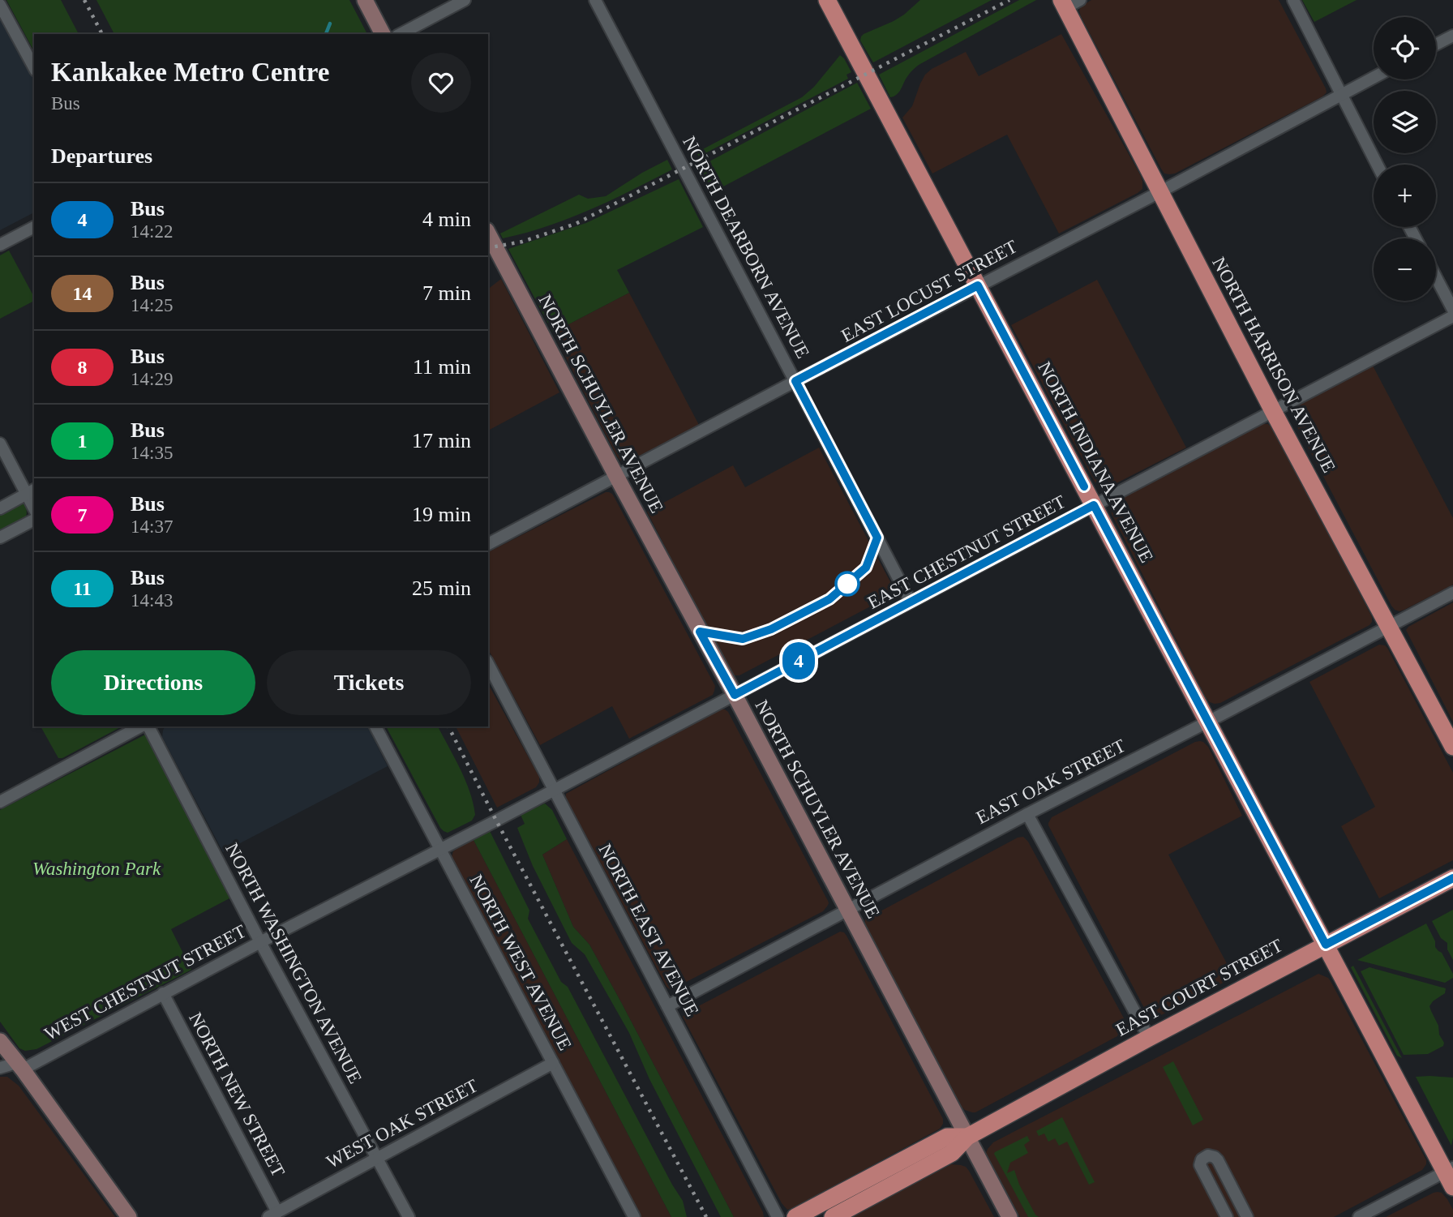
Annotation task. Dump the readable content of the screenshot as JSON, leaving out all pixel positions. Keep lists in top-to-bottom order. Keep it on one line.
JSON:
{"streets":{"main road":["NORTH HARRISON AVENUE","NORTH INDIANA AVENUE","EAST COURT STREET"],"street":["NORTH DEARBORN AVENUE","EAST LOCUST STREET","NORTH SCHUYLER AVENUE","EAST CHESTNUT STREET","EAST OAK STREET","NORTH EAST AVENUE","NORTH WEST AVENUE","NORTH WASHINGTON AVENUE","WEST CHESTNUT STREET","NORTH NEW STREET","WEST OAK STREET"]},"crossings":[["NORTH DEARBORN AVENUE","EAST LOCUST STREET"],["NORTH DEARBORN AVENUE","EAST CHESTNUT STREET"],["EAST LOCUST STREET","NORTH HARRISON AVENUE"],["EAST LOCUST STREET","NORTH SCHUYLER AVENUE"],["EAST LOCUST STREET","NORTH INDIANA AVENUE"],["NORTH HARRISON AVENUE","EAST CHESTNUT STREET"],["NORTH HARRISON AVENUE","EAST OAK STREET"],["NORTH SCHUYLER AVENUE","EAST CHESTNUT STREET"],["NORTH SCHUYLER AVENUE","EAST OAK STREET"],["NORTH SCHUYLER AVENUE","EAST COURT STREET"],["NORTH INDIANA AVENUE","EAST CHESTNUT STREET"],["NORTH INDIANA AVENUE","EAST OAK STREET"],["NORTH INDIANA AVENUE","EAST COURT STREET"],["EAST CHESTNUT STREET","NORTH EAST AVENUE"],["EAST CHESTNUT STREET","WEST CHESTNUT STREET"],["EAST OAK STREET","NORTH EAST AVENUE"],["NORTH WEST AVENUE","WEST CHESTNUT STREET"],["NORTH WEST AVENUE","WEST OAK STREET"],["NORTH WASHINGTON AVENUE","WEST CHESTNUT STREET"],["NORTH WASHINGTON AVENUE","WEST OAK STREET"],["WEST CHESTNUT STREET","NORTH NEW STREET"],["NORTH NEW STREET","WEST OAK STREET"]],"parks":["Washington Park"],"lines":["bus line 4"],"page":{"on_map":"4","map_buttons":["+","−"],"heading":[["Kankakee Metro Centre","Bus"],"Departures"],"list":[{"mark":"4","name":"Bus","note":"14:22","value":"4 min"},{"mark":"14","name":"Bus","note":"14:25","value":"7 min"},{"mark":"8","name":"Bus","note":"14:29","value":"11 min"},{"mark":"1","name":"Bus","note":"14:35","value":"17 min"},{"mark":"7","name":"Bus","note":"14:37","value":"19 min"},{"mark":"11","name":"Bus","note":"14:43","value":"25 min"}],"buttons":["Directions","Tickets"]}}
